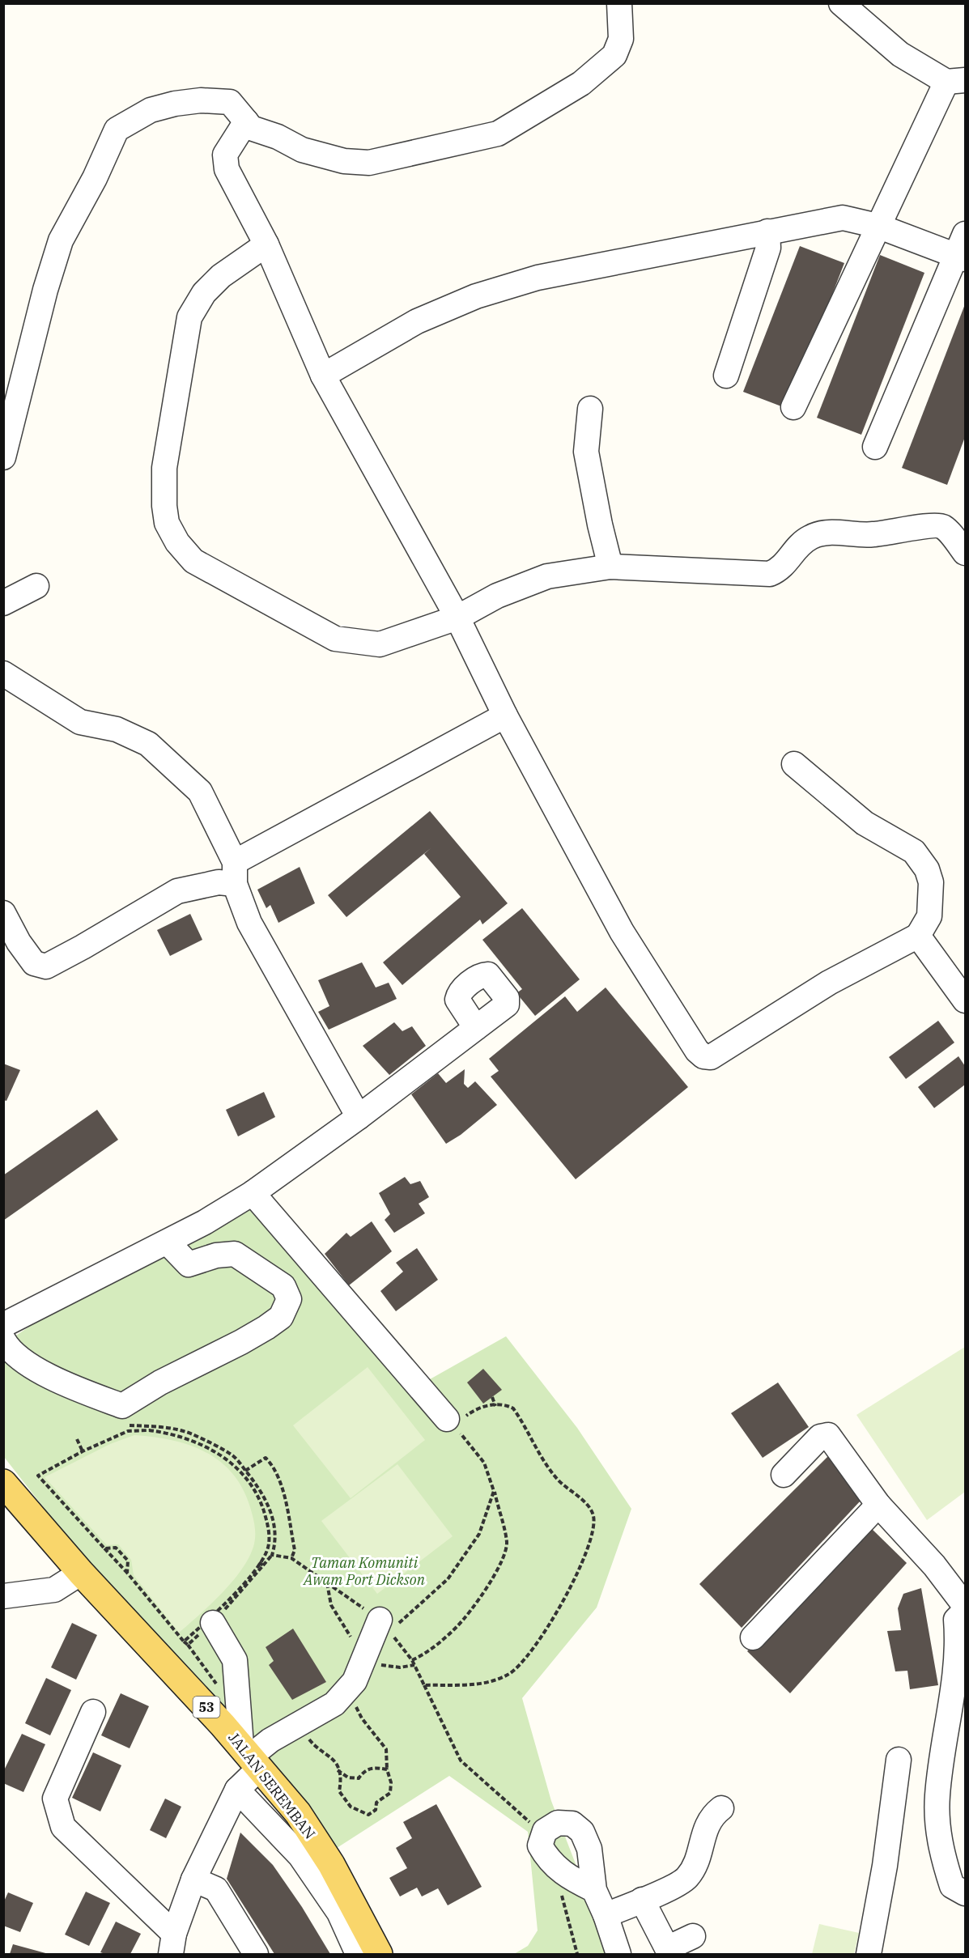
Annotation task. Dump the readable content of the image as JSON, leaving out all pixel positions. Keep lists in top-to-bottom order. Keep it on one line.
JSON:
{"streets":{"main road":["53","JALAN SEREMBAN"]},"parks":["Taman Komuniti Awam Port Dickson"]}
